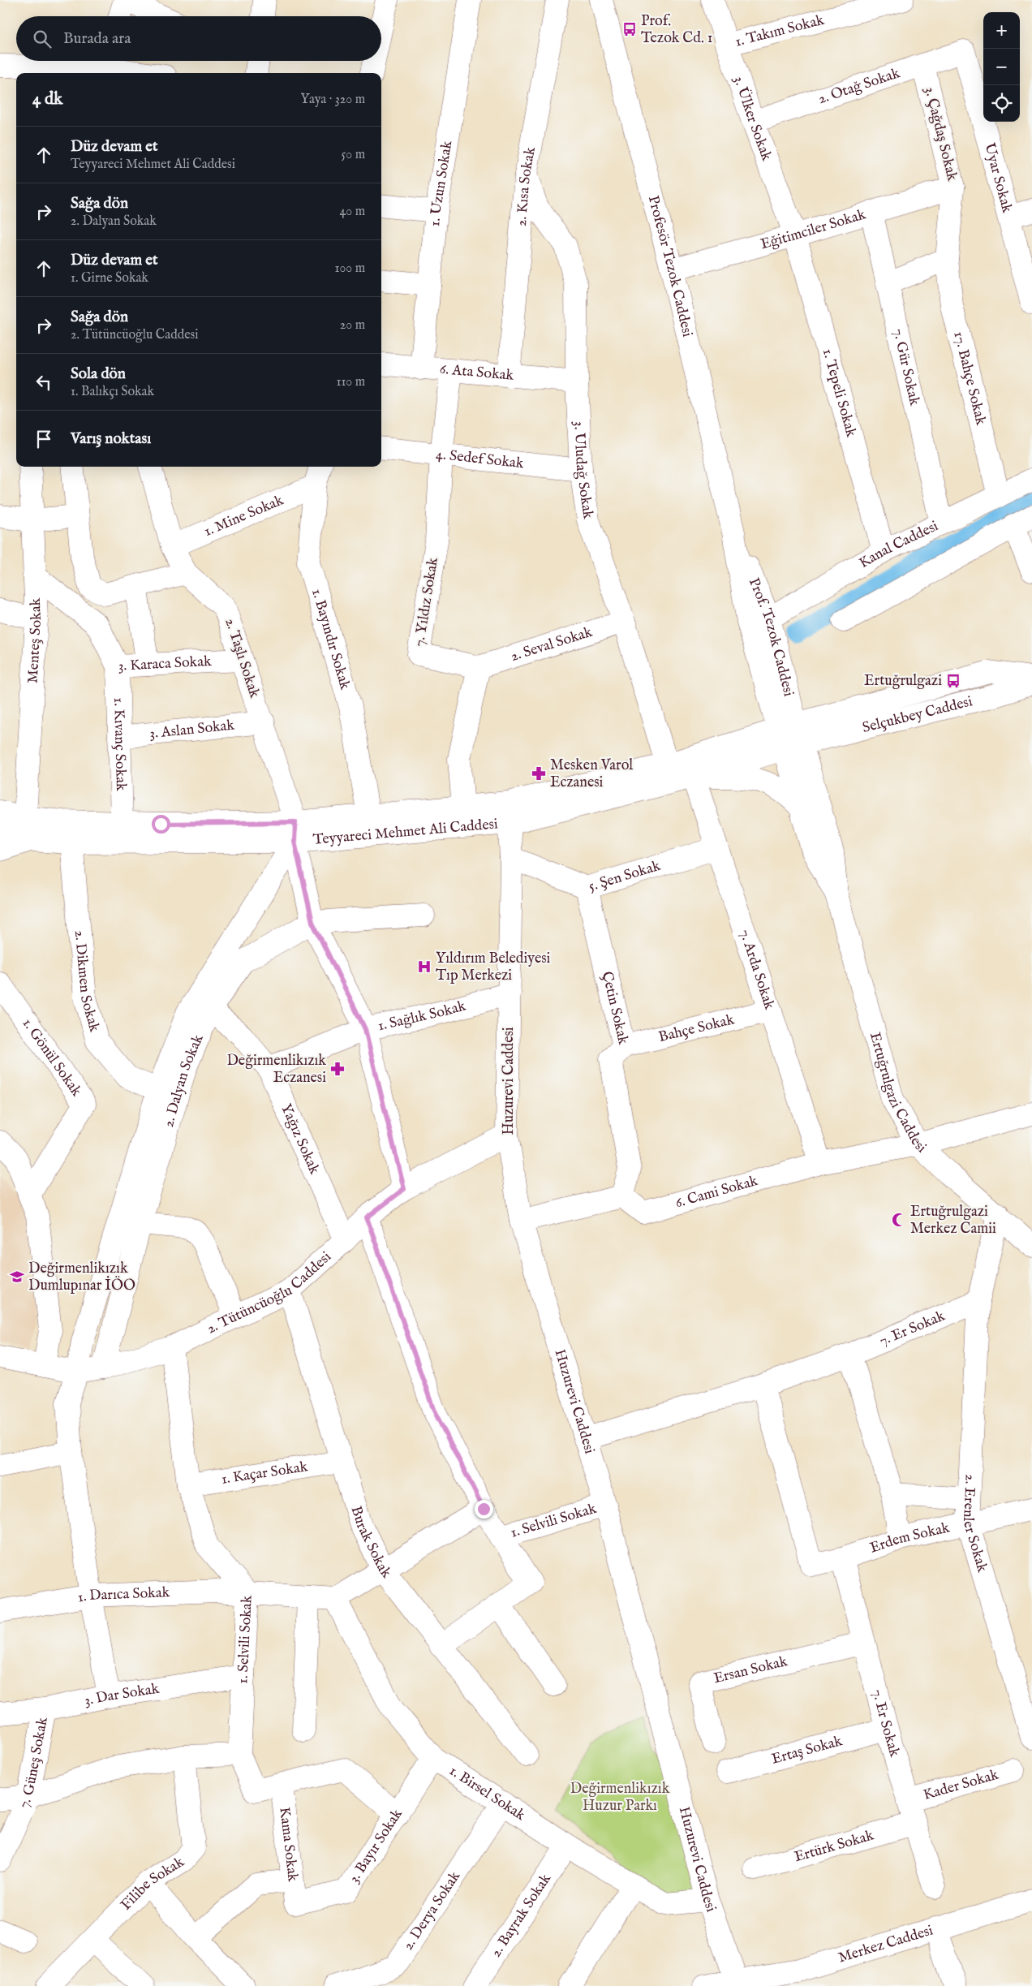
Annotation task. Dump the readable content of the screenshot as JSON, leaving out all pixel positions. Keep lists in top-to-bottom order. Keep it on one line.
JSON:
{"streets":{"street":["1. Takım Sokak","2. Otağ Sokak","3. Ülker Sokak","3. Çağdaş Sokak","Uyar Sokak","1. Uzun Sokak","2. Kısa Sokak","Eğitimciler Sokak","Profesör Tezok Caddesi","7. Gür Sokak","6. Ata Sokak","17. Bahçe Sokak","1. Tepeli Sokak","4. Sedef Sokak","3. Uludağ Sokak","1. Mine Sokak","Kanal Caddesi","7. Yıldız Sokak","Prof. Tezok Caddesi","1. Bayındır Sokak","Menteş Sokak","2. Seval Sokak","2. Taşlı Sokak","3. Karaca Sokak","Selçukbey Caddesi","3. Aslan Sokak","1. Kıvanç Sokak","Teyyareci Mehmet Ali Caddesi","5. Şen Sokak","7. Arda Sokak","2. Dikmen Sokak","Çetin Sokak","1. Sağlık Sokak","Bahçe Sokak","1. Gönül Sokak","Huzurevi Caddesi","2. Dalyan Sokak","Ertuğrulgazi Caddesi","Yağız Sokak","6. Cami Sokak","2. Tütüncüoğlu Caddesi","7. Er Sokak","1. Kaçar Sokak","1. Selvili Sokak","2. Erenler Sokak","Erdem Sokak","Burak Sokak","1. Darıca Sokak","Ersan Sokak","3. Dar Sokak","Ertaş Sokak","7. Güneş Sokak","Kader Sokak","1. Birsel Sokak","Kama Sokak","3. Bayır Sokak","Ertürk Sokak","Filibe Sokak","2. Derya Sokak","2. Bayrak Sokak","Merkez Caddesi"]},"crossings":[["1. Takım Sokak","3. Ülker Sokak"],["2. Otağ Sokak","3. Ülker Sokak"],["2. Otağ Sokak","3. Çağdaş Sokak"],["2. Otağ Sokak","Uyar Sokak"],["3. Ülker Sokak","Eğitimciler Sokak"],["3. Ülker Sokak","1. Tepeli Sokak"],["3. Çağdaş Sokak","Eğitimciler Sokak"],["3. Çağdaş Sokak","17. Bahçe Sokak"],["1. Uzun Sokak","6. Ata Sokak"],["2. Kısa Sokak","6. Ata Sokak"],["2. Kısa Sokak","3. Uludağ Sokak"],["Eğitimciler Sokak","Profesör Tezok Caddesi"],["Eğitimciler Sokak","7. Gür Sokak"],["Eğitimciler Sokak","1. Tepeli Sokak"],["Profesör Tezok Caddesi","Prof. Tezok Caddesi"],["7. Gür Sokak","Kanal Caddesi"],["6. Ata Sokak","3. Uludağ Sokak"],["6. Ata Sokak","7. Yıldız Sokak"],["17. Bahçe Sokak","Kanal Caddesi"],["1. Tepeli Sokak","Kanal Caddesi"],["4. Sedef Sokak","3. Uludağ Sokak"],["4. Sedef Sokak","7. Yıldız Sokak"],["3. Uludağ Sokak","2. Seval Sokak"],["3. Uludağ Sokak","Teyyareci Mehmet Ali Caddesi"],["1. Mine Sokak","1. Bayındır Sokak"],["1. Mine Sokak","2. Taşlı Sokak"],["Kanal Caddesi","Prof. Tezok Caddesi"],["7. Yıldız Sokak","2. Seval Sokak"],["Prof. Tezok Caddesi","Selçukbey Caddesi"],["Prof. Tezok Caddesi","Teyyareci Mehmet Ali Caddesi"],["Prof. Tezok Caddesi","Ertuğrulgazi Caddesi"],["1. Bayındır Sokak","Teyyareci Mehmet Ali Caddesi"],["Menteş Sokak","3. Karaca Sokak"],["Menteş Sokak","Teyyareci Mehmet Ali Caddesi"],["2. Taşlı Sokak","3. Karaca Sokak"],["2. Taşlı Sokak","3. Aslan Sokak"],["2. Taşlı Sokak","Teyyareci Mehmet Ali Caddesi"],["2. Taşlı Sokak","2. Dalyan Sokak"],["3. Karaca Sokak","1. Kıvanç Sokak"],["Selçukbey Caddesi","Teyyareci Mehmet Ali Caddesi"],["Selçukbey Caddesi","Ertuğrulgazi Caddesi"],["3. Aslan Sokak","1. Kıvanç Sokak"],["1. Kıvanç Sokak","Teyyareci Mehmet Ali Caddesi"],["Teyyareci Mehmet Ali Caddesi","7. Arda Sokak"],["Teyyareci Mehmet Ali Caddesi","2. Dikmen Sokak"],["Teyyareci Mehmet Ali Caddesi","Huzurevi Caddesi"],["Teyyareci Mehmet Ali Caddesi","2. Dalyan Sokak"],["Teyyareci Mehmet Ali Caddesi","Ertuğrulgazi Caddesi"],["5. Şen Sokak","7. Arda Sokak"],["5. Şen Sokak","Çetin Sokak"],["5. Şen Sokak","Huzurevi Caddesi"],["7. Arda Sokak","Bahçe Sokak"],["7. Arda Sokak","6. Cami Sokak"],["2. Dikmen Sokak","2. Dalyan Sokak"],["Çetin Sokak","Bahçe Sokak"],["Çetin Sokak","6. Cami Sokak"],["1. Sağlık Sokak","Huzurevi Caddesi"],["1. Sağlık Sokak","Yağız Sokak"],["Huzurevi Caddesi","2. Tütüncüoğlu Caddesi"],["Huzurevi Caddesi","7. Er Sokak"],["Huzurevi Caddesi","1. Selvili Sokak"],["Huzurevi Caddesi","1. Birsel Sokak"],["Huzurevi Caddesi","Merkez Caddesi"],["2. Dalyan Sokak","Yağız Sokak"],["2. Dalyan Sokak","2. Tütüncüoğlu Caddesi"],["2. Dalyan Sokak","1. Darıca Sokak"],["2. Dalyan Sokak","3. Dar Sokak"],["Ertuğrulgazi Caddesi","6. Cami Sokak"],["Yağız Sokak","2. Tütüncüoğlu Caddesi"],["2. Tütüncüoğlu Caddesi","Burak Sokak"],["7. Er Sokak","2. Erenler Sokak"],["7. Er Sokak","Erdem Sokak"],["7. Er Sokak","Ersan Sokak"],["7. Er Sokak","Ertaş Sokak"],["7. Er Sokak","Kader Sokak"],["7. Er Sokak","Ertürk Sokak"],["1. Kaçar Sokak","Burak Sokak"],["1. Selvili Sokak","1. Darıca Sokak"],["1. Selvili Sokak","3. Dar Sokak"],["1. Selvili Sokak","1. Birsel Sokak"],["1. Selvili Sokak","Kama Sokak"],["2. Erenler Sokak","Erdem Sokak"],["3. Dar Sokak","7. Güneş Sokak"],["1. Birsel Sokak","3. Bayır Sokak"],["1. Birsel Sokak","2. Derya Sokak"],["1. Birsel Sokak","2. Bayrak Sokak"],["Kama Sokak","3. Bayır Sokak"]],"parks":["Değirmenlikızık Huzur Parkı"],"places":{"bus stop":["Prof. Tezok Cd. 1","Ertuğrulgazi"],"pharmacy":["Mesken Varol Eczanesi","Değirmenlikızık Eczanesi"],"hospital":["Yıldırım Belediyesi Tıp Merkezi"],"mosque":["Ertuğrulgazi Merkez Camii"],"school or university":["Değirmenlikızık Dumlupınar İÖO"]},"page":{"map_buttons":["+","−"],"search":"Burada ara","heading":["4 dk","Yaya · 320 m"],"list":[["Düz devam et","Teyyareci Mehmet Ali Caddesi","50 m"],["Sağa dön","2. Dalyan Sokak","40 m"],["Düz devam et","1. Girne Sokak","100 m"],["Sağa dön","2. Tütüncüoğlu Caddesi","20 m"],["Sola dön","1. Balıkçı Sokak","110 m"],"Varış noktası"]}}
